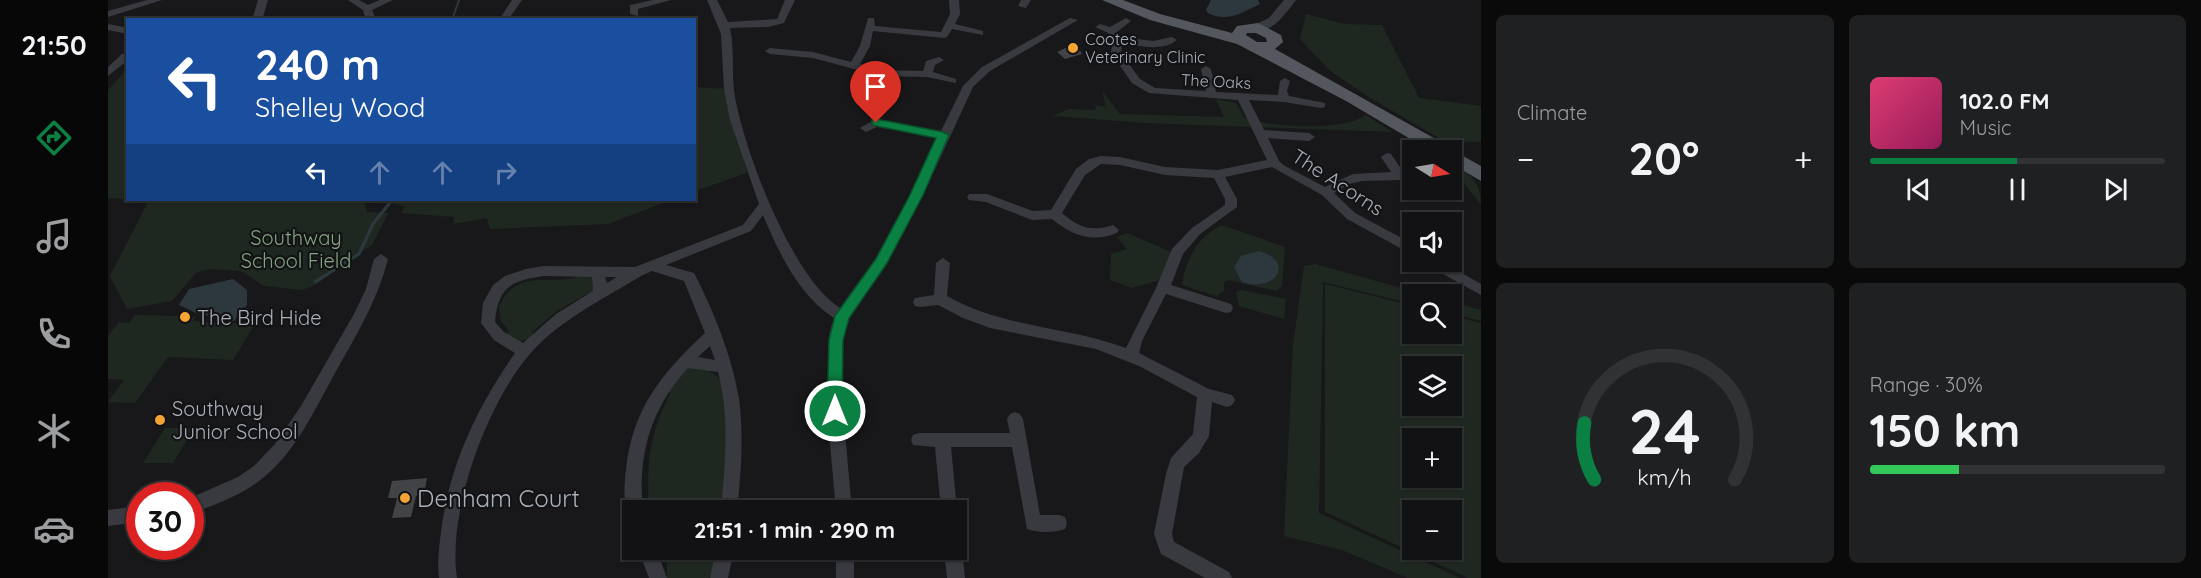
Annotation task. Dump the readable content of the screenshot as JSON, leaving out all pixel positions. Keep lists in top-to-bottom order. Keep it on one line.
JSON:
{"streets":{"street":["The Oaks","The Acorns"]},"parks":["Southway School Field"],"places":["Cootes Veterinary Clinic","The Bird Hide","Southway Junior School","Denham Court"],"north":"right","page":{"tabs":"21:50","tile":["Climate",["Range · 30%","150 km"]],"turn":["240 m","Shelley Wood"],"song":["102.0 FM","Music"],"heat":["−","20°","+"],"map_buttons":["+","−"],"limit":"30","trip":"21:51 · 1 min · 290 m","gauge":["24","km/h"]}}
